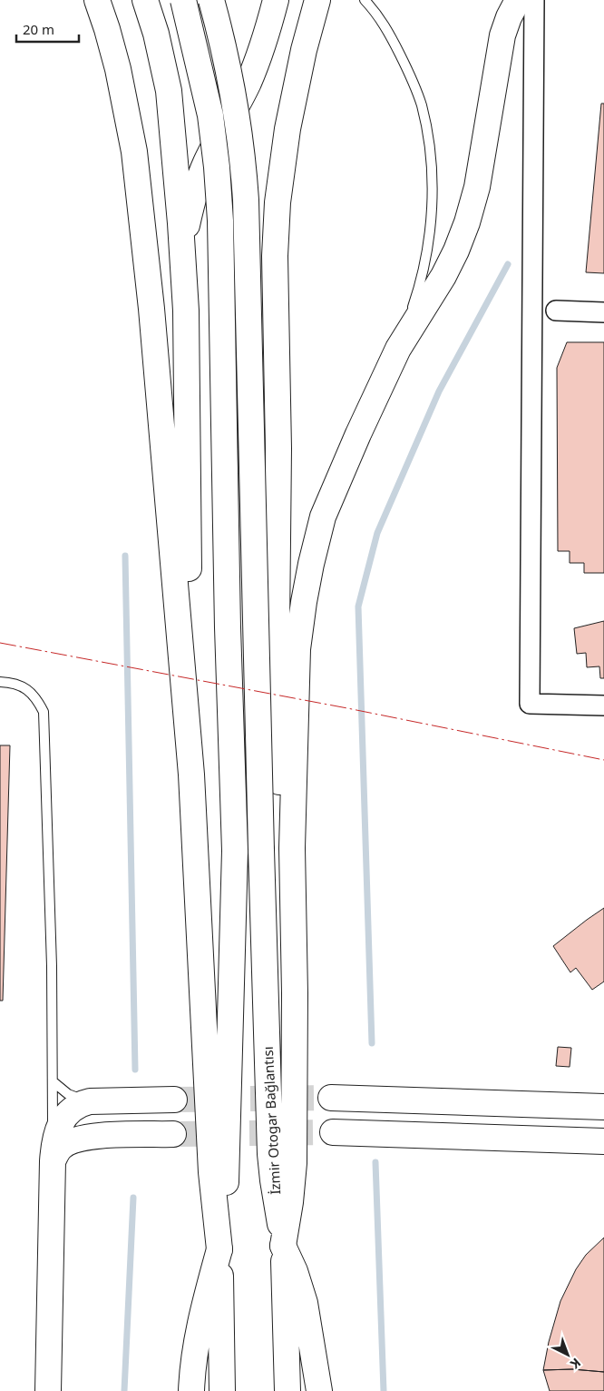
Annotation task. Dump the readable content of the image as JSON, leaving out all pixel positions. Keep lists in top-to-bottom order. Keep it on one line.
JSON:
{"streets":{"main road":["İzmir Otogar Bağlantısı"]},"scale_bar":"20 m","north":"bottom right"}
